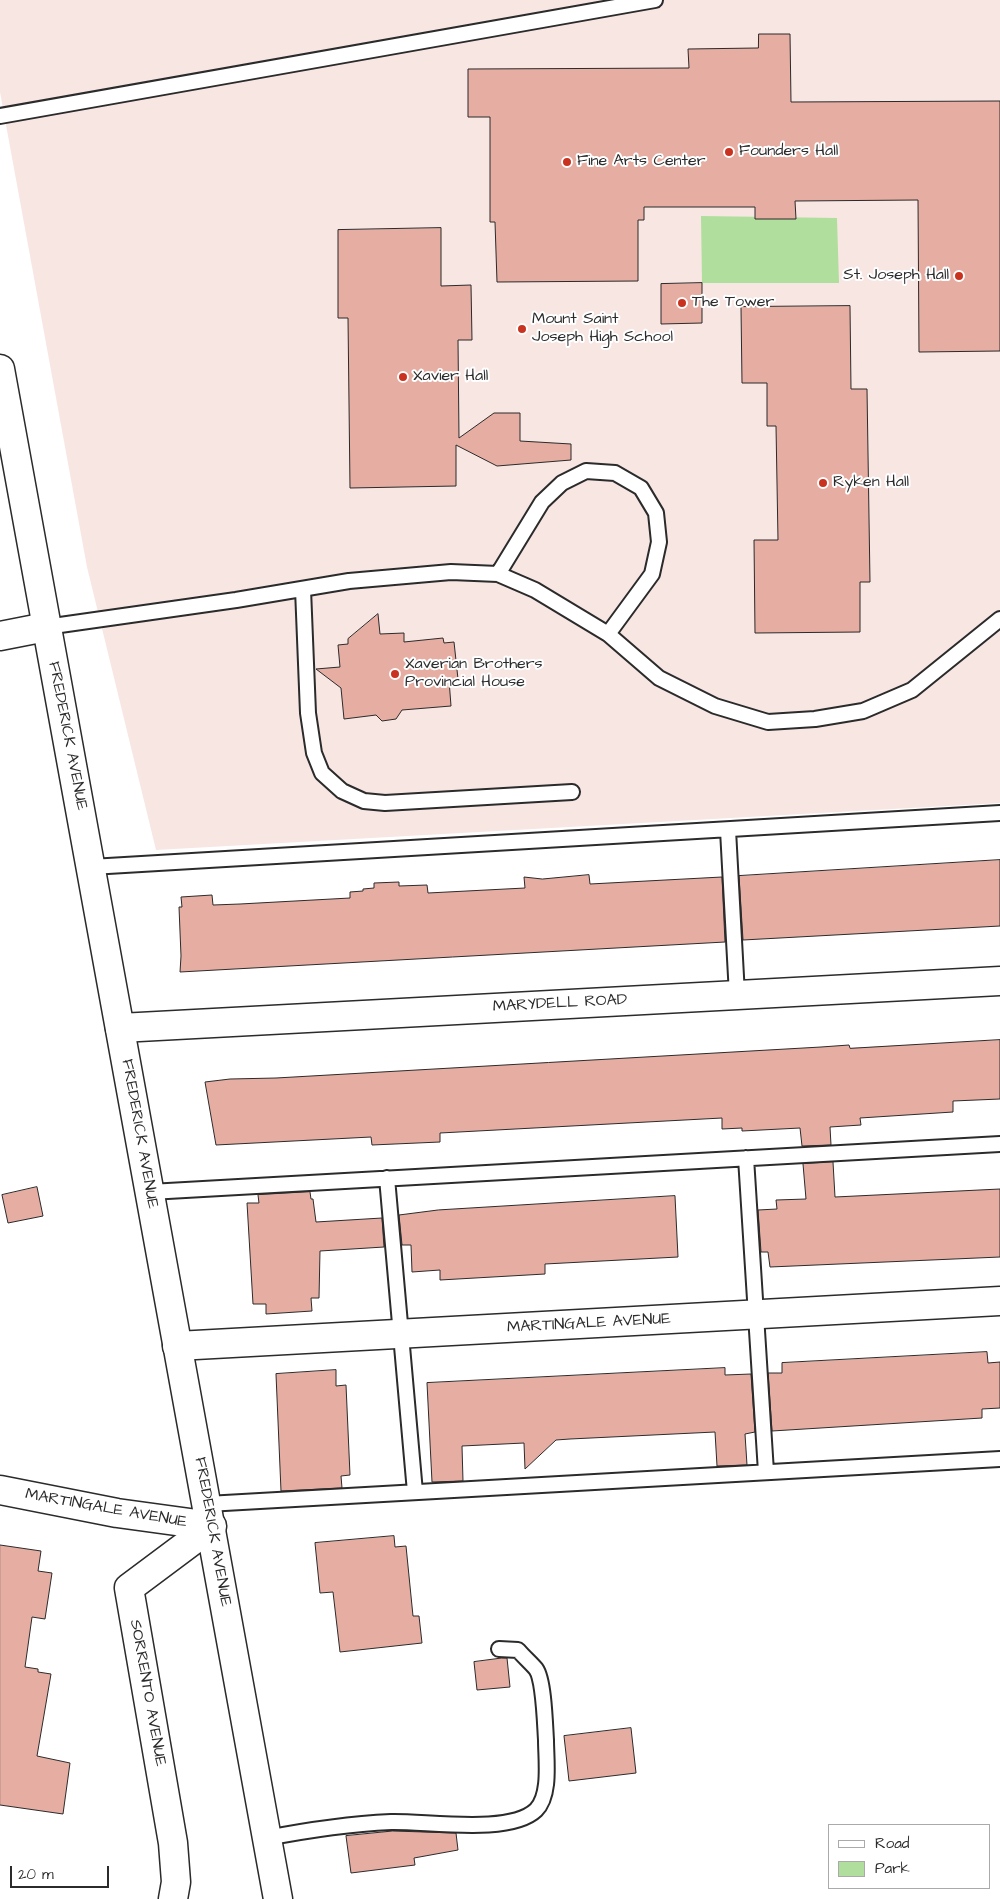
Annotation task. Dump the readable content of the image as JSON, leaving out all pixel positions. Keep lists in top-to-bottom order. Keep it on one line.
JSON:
{"streets":{"street":["FREDERICK AVENUE","MARYDELL ROAD","MARTINGALE AVENUE","SORRENTO AVENUE"]},"crossings":[["FREDERICK AVENUE","MARYDELL ROAD"],["FREDERICK AVENUE","MARTINGALE AVENUE"],["FREDERICK AVENUE","SORRENTO AVENUE"],["MARTINGALE AVENUE","SORRENTO AVENUE"]],"places":["Founders Hall","Fine Arts Center","St. Joseph Hall","The Tower","Mount Saint Joseph High School","Xavier Hall","Ryken Hall","Xaverian Brothers Provincial House"],"legend":["Road","Park"],"scale_bar":"20 m"}
